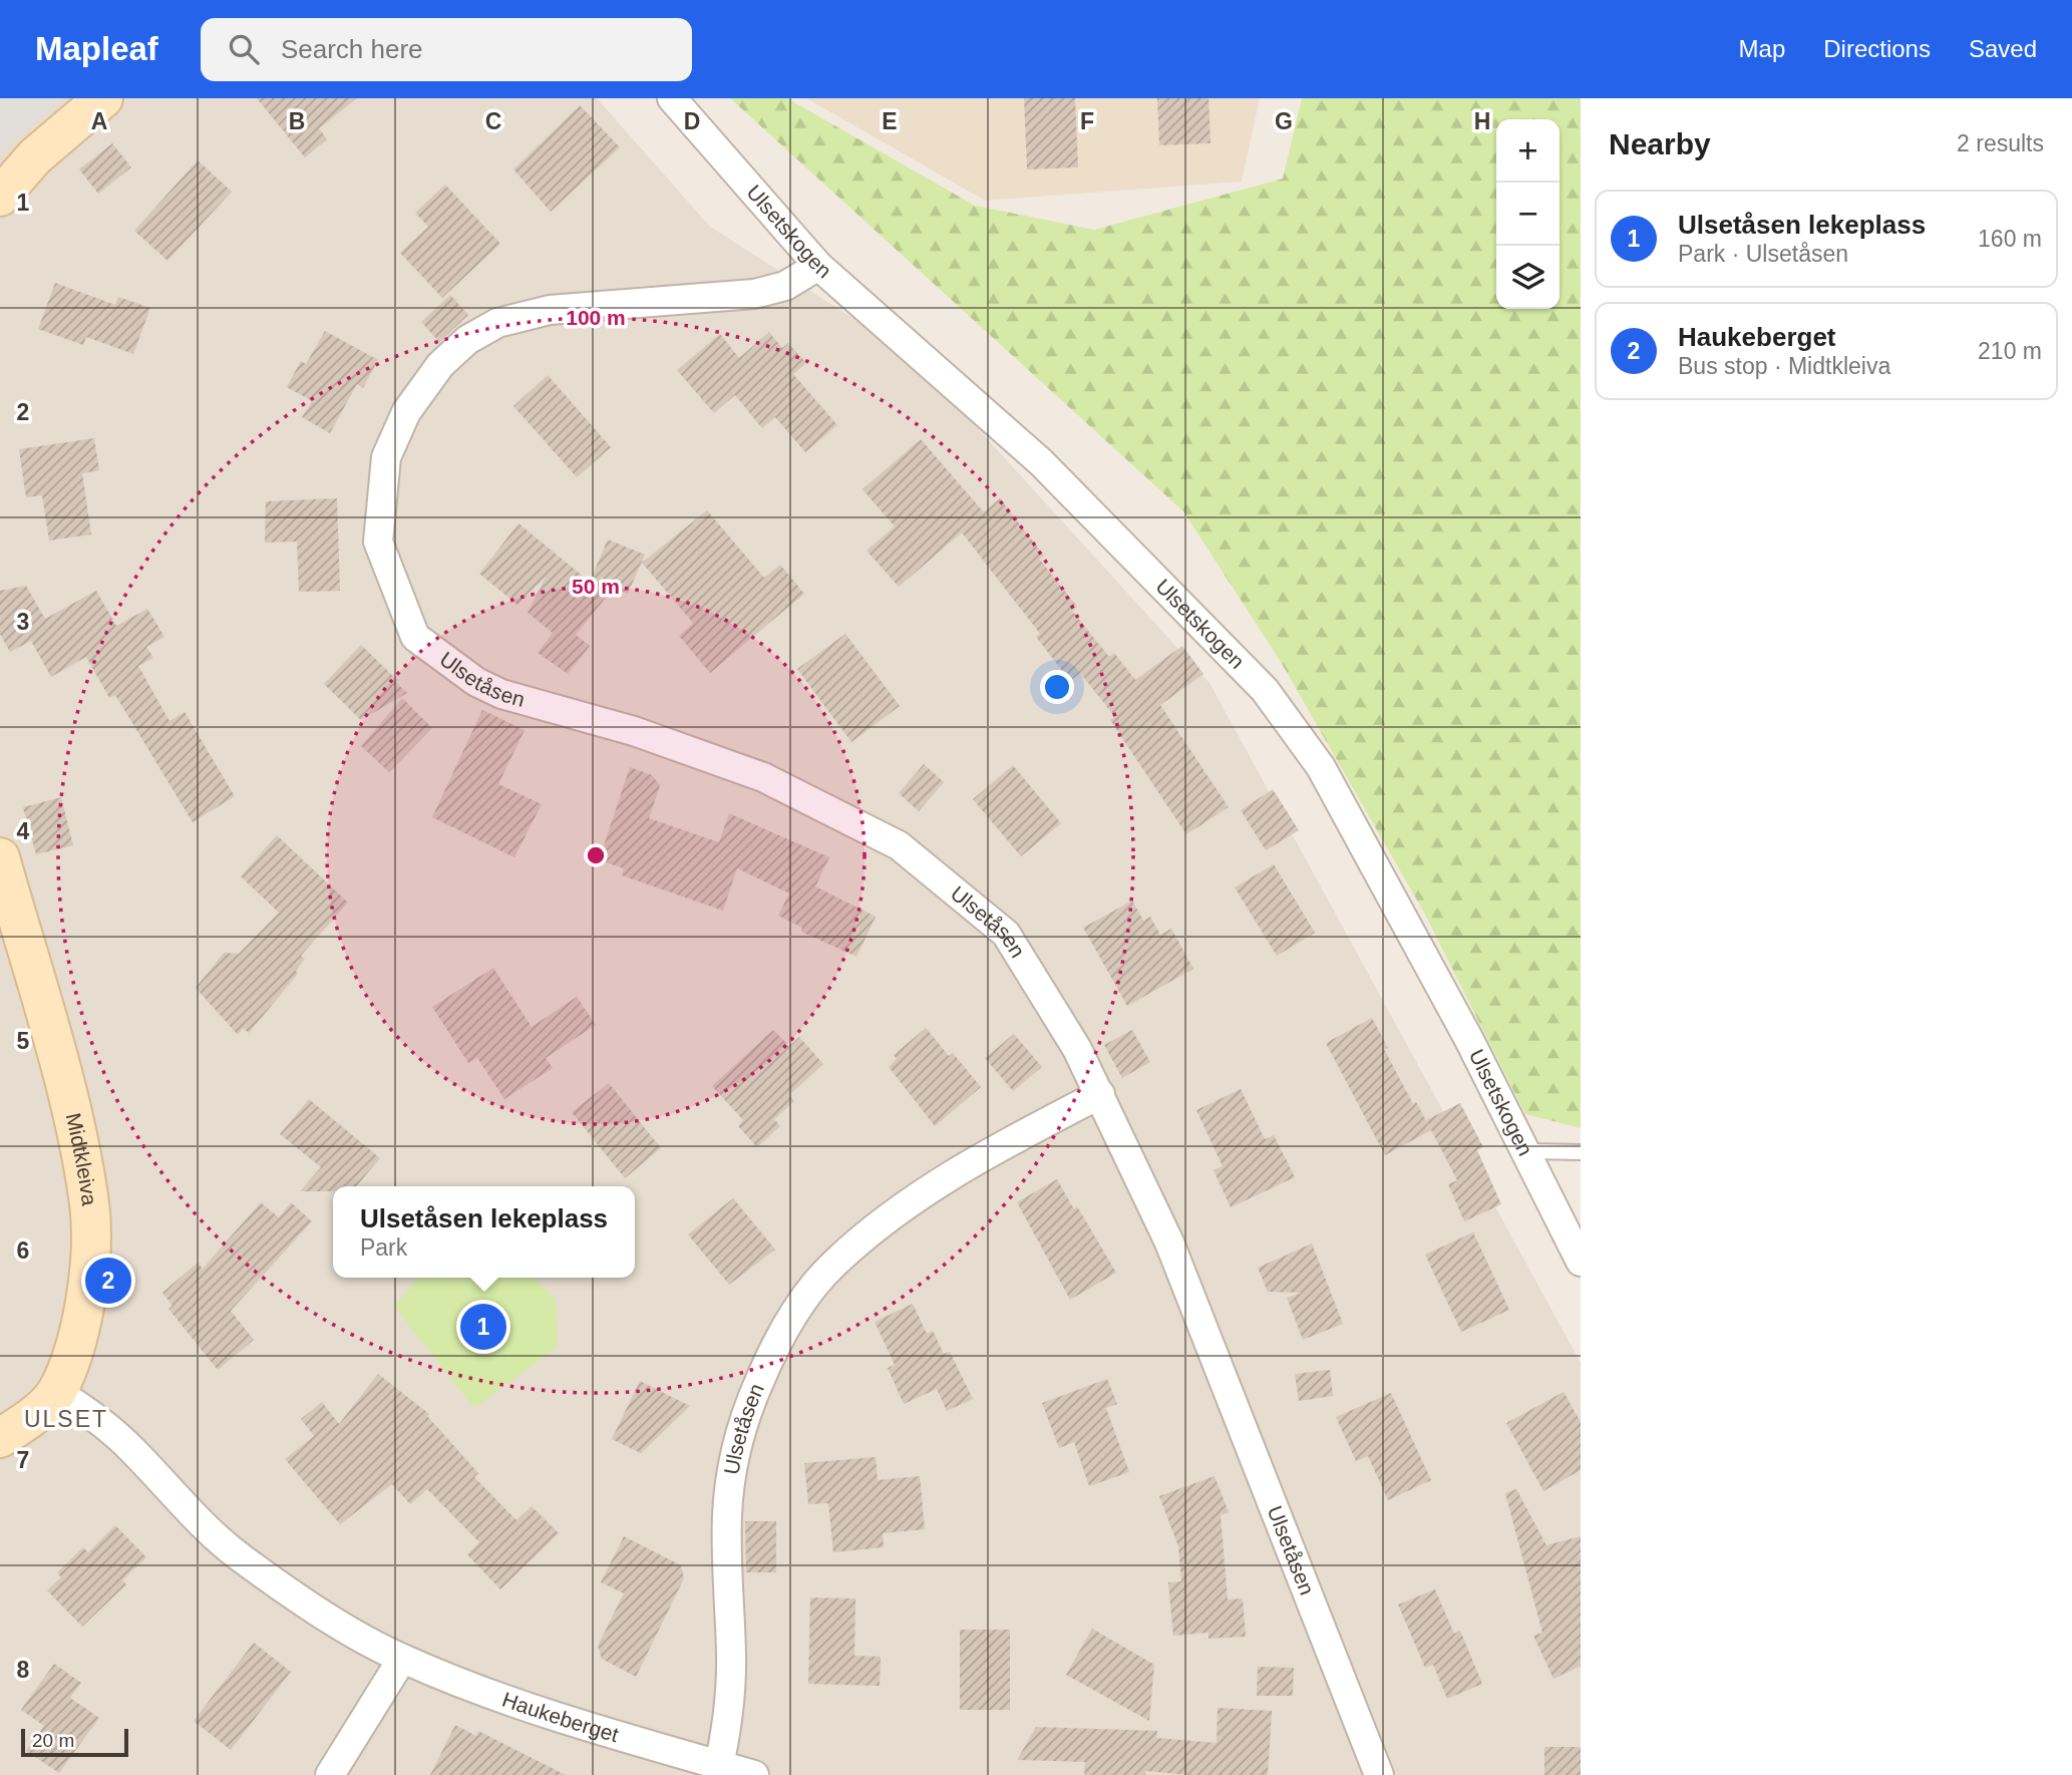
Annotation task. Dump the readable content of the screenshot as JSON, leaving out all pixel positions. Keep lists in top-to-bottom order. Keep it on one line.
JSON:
{"streets":{"street":["Ulsetskogen","Ulsetåsen","Midtkleiva","Haukeberget"]},"crossings":[["Ulsetskogen","Ulsetåsen"],["Ulsetåsen","Haukeberget"],["Midtkleiva","Haukeberget"]],"districts":["ULSET"],"scale_bar":"20 m","page":{"header":"Mapleaf","search":"Search here","nav":["Map","Directions","Saved"],"heading":["Nearby","2 results"],"map_buttons":["+","−"],"list":[{"mark":"1","name":"Ulsetåsen lekeplass","note":"Park · Ulsetåsen","value":"160 m"},{"mark":"2","name":"Haukeberget","note":"Bus stop · Midtkleiva","value":"210 m"}],"popup":["Ulsetåsen lekeplass","Park"],"pins":["2","1"],"scale":"20 m"},"grid":{"columns":["A","B","C","D","E","F","G","H"],"rows":["1","2","3","4","5","6","7","8"]},"rings":["100 m","50 m"]}
